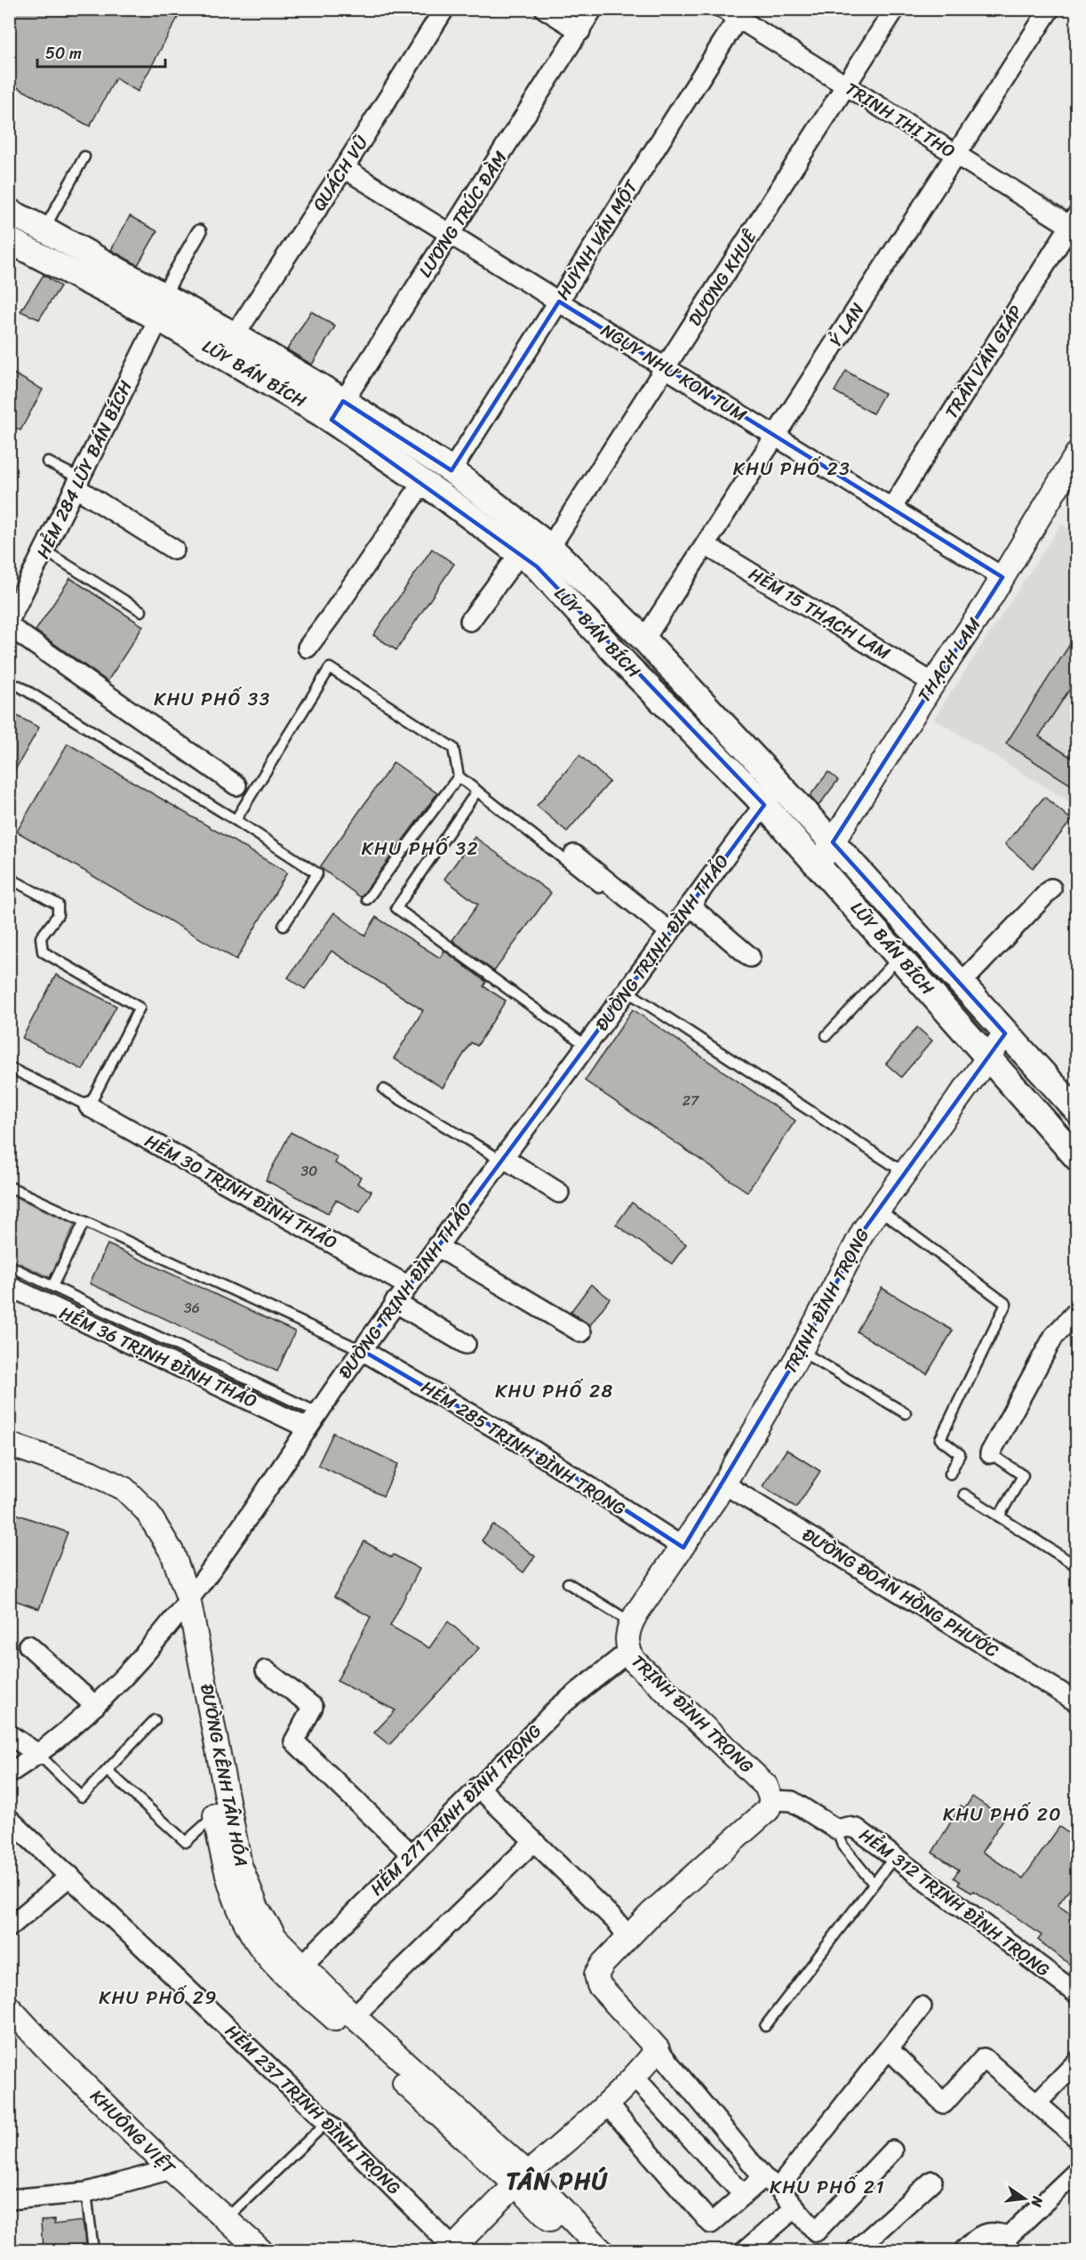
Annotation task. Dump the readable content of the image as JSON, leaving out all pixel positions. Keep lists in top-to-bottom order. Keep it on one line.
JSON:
{"streets":{"main road":["LŨY BÁN BÍCH"],"street":["TRỊNH THỊ THO","QUÁCH VŨ","LƯƠNG TRÚC ĐÀM","HUỲNH VĂN MỘT","DƯƠNG KHUÊ","Ỷ LAN","TRẦN VĂN GIÁP","NGỤY NHƯ KON TUM","HẺM 284 LŨY BÁN BÍCH","HẺM 15 THẠCH LAM","THẠCH LAM","ĐƯỜNG TRỊNH ĐÌNH THẢO","HẺM 30 TRỊNH ĐÌNH THẢO","TRỊNH ĐÌNH TRỌNG","HẺM 36 TRỊNH ĐÌNH THẢO","HẺM 285 TRỊNH ĐÌNH TRỌNG","ĐƯỜNG ĐOÀN HỒNG PHƯỚC","ĐƯỜNG KÊNH TÂN HÓA","HẺM 271 TRỊNH ĐÌNH TRỌNG","HẺM 312 TRỊNH ĐÌNH TRỌNG","HẺM 237 TRỊNH ĐÌNH TRỌNG","KHUÔNG VIỆT"]},"crossings":[["TRỊNH THỊ THO","HUỲNH VĂN MỘT"],["TRỊNH THỊ THO","DƯƠNG KHUÊ"],["TRỊNH THỊ THO","Ỷ LAN"],["TRỊNH THỊ THO","TRẦN VĂN GIÁP"],["QUÁCH VŨ","NGỤY NHƯ KON TUM"],["QUÁCH VŨ","LŨY BÁN BÍCH"],["LƯƠNG TRÚC ĐÀM","NGỤY NHƯ KON TUM"],["LƯƠNG TRÚC ĐÀM","LŨY BÁN BÍCH"],["HUỲNH VĂN MỘT","NGỤY NHƯ KON TUM"],["HUỲNH VĂN MỘT","LŨY BÁN BÍCH"],["DƯƠNG KHUÊ","NGỤY NHƯ KON TUM"],["DƯƠNG KHUÊ","LŨY BÁN BÍCH"],["Ỷ LAN","NGỤY NHƯ KON TUM"],["Ỷ LAN","LŨY BÁN BÍCH"],["Ỷ LAN","HẺM 15 THẠCH LAM"],["TRẦN VĂN GIÁP","NGỤY NHƯ KON TUM"],["NGỤY NHƯ KON TUM","THẠCH LAM"],["LŨY BÁN BÍCH","HẺM 284 LŨY BÁN BÍCH"],["LŨY BÁN BÍCH","THẠCH LAM"],["LŨY BÁN BÍCH","ĐƯỜNG TRỊNH ĐÌNH THẢO"],["LŨY BÁN BÍCH","TRỊNH ĐÌNH TRỌNG"],["HẺM 15 THẠCH LAM","THẠCH LAM"],["ĐƯỜNG TRỊNH ĐÌNH THẢO","HẺM 30 TRỊNH ĐÌNH THẢO"],["ĐƯỜNG TRỊNH ĐÌNH THẢO","HẺM 36 TRỊNH ĐÌNH THẢO"],["ĐƯỜNG TRỊNH ĐÌNH THẢO","HẺM 285 TRỊNH ĐÌNH TRỌNG"],["ĐƯỜNG TRỊNH ĐÌNH THẢO","ĐƯỜNG KÊNH TÂN HÓA"],["TRỊNH ĐÌNH TRỌNG","HẺM 285 TRỊNH ĐÌNH TRỌNG"],["TRỊNH ĐÌNH TRỌNG","ĐƯỜNG ĐOÀN HỒNG PHƯỚC"],["TRỊNH ĐÌNH TRỌNG","HẺM 271 TRỊNH ĐÌNH TRỌNG"],["TRỊNH ĐÌNH TRỌNG","HẺM 312 TRỊNH ĐÌNH TRỌNG"],["ĐƯỜNG KÊNH TÂN HÓA","HẺM 271 TRỊNH ĐÌNH TRỌNG"]],"districts":["KHU PHỐ 23","KHU PHỐ 33","KHU PHỐ 32","KHU PHỐ 28","KHU PHỐ 20","KHU PHỐ 29","TÂN PHÚ","KHU PHỐ 21"],"house_numbers":["27","30","36"],"scale_bar":"50 m","north":"right"}
